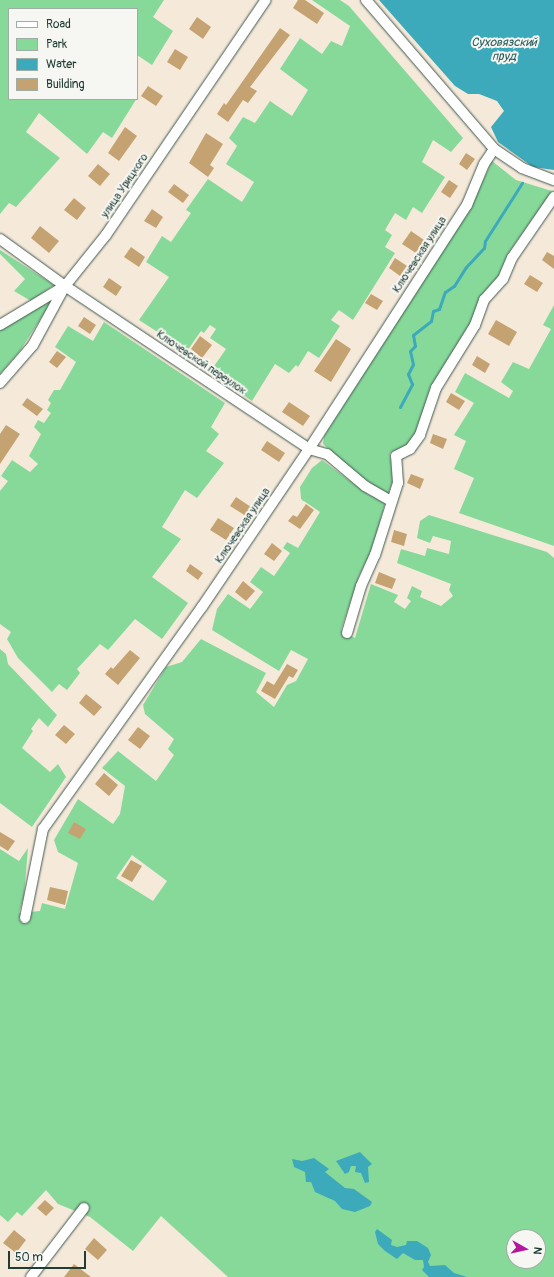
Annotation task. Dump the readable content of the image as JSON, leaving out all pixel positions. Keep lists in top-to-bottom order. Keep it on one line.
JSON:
{"streets":{"street":["улица Урицкого","Ключевская улица","Ключевской переулок"]},"crossings":[["улица Урицкого","Ключевской переулок"],["Ключевская улица","Ключевской переулок"]],"water":["Суховязский пруд"],"legend":["Road","Park","Water","Building"],"scale_bar":"50 m","north":"right"}
